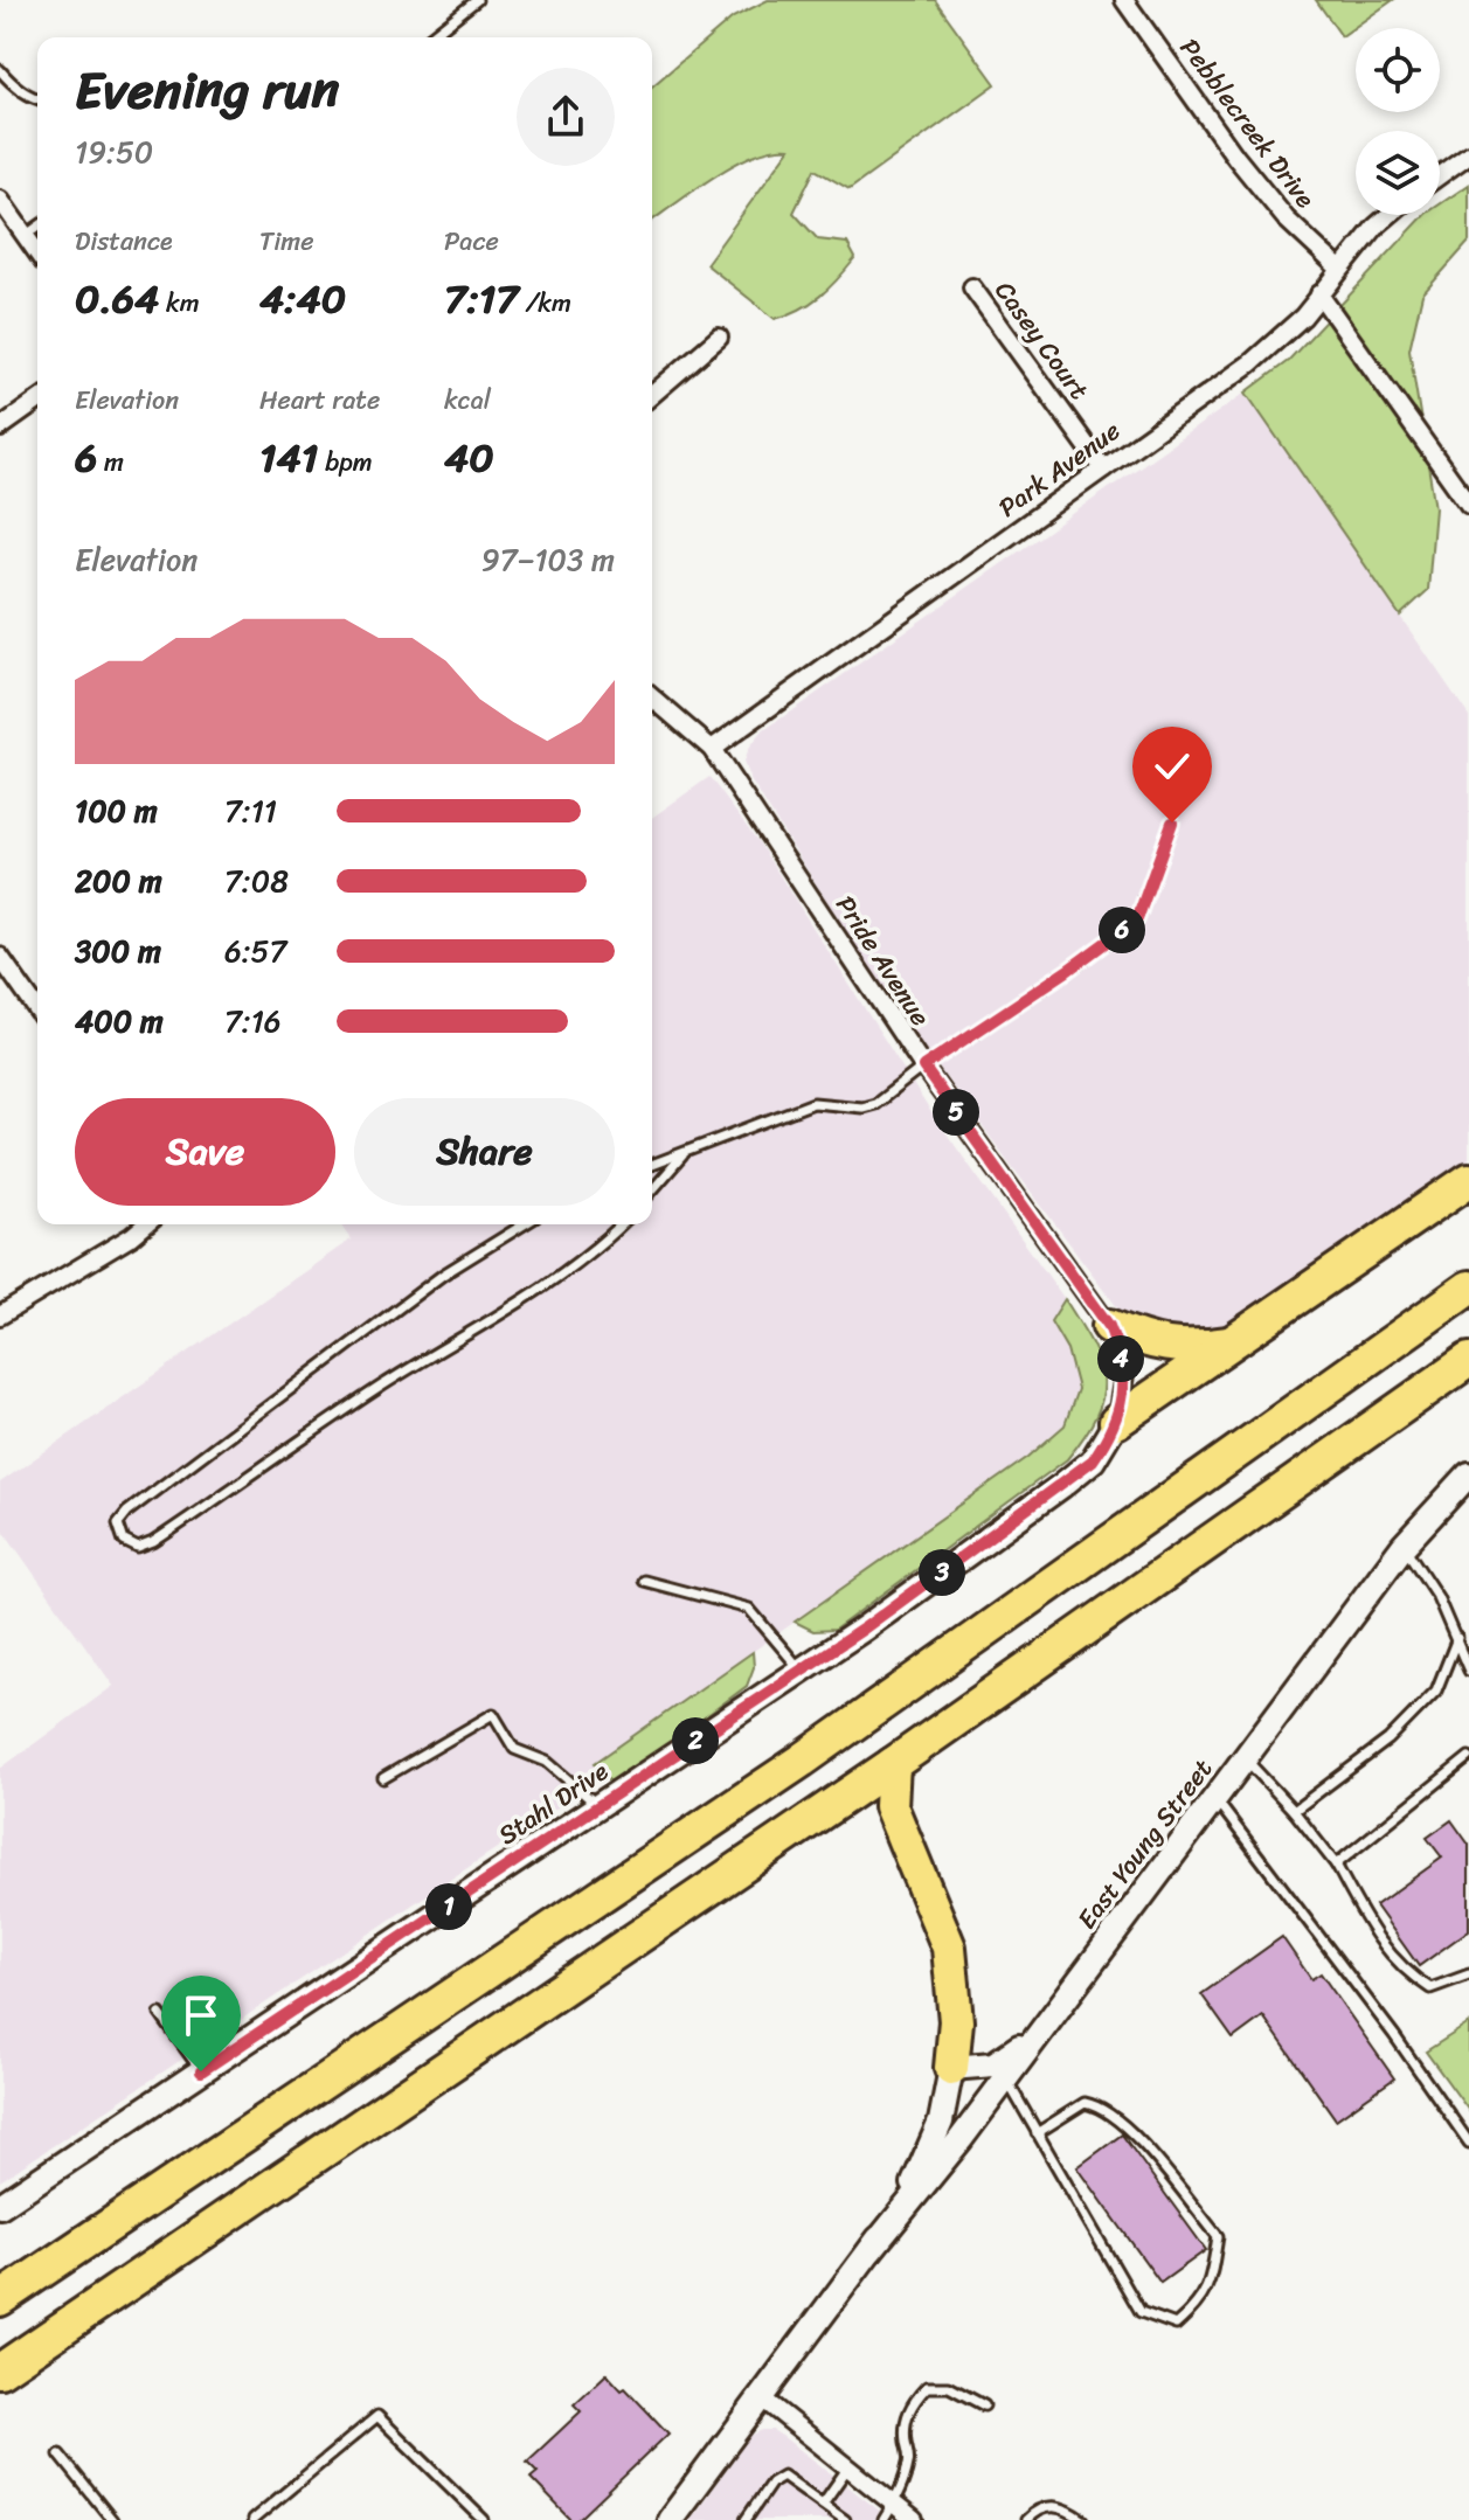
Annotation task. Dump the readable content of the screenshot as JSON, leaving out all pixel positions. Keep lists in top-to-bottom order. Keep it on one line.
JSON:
{"streets":{"main road":["Stahl Drive","East Young Street"],"street":["Pebblecreek Drive","Casey Court","Park Avenue","Pride Avenue"]},"crossings":[["Pebblecreek Drive","Park Avenue"],["Casey Court","Park Avenue"],["Park Avenue","Pride Avenue"],["Pride Avenue","Stahl Drive"]],"page":{"heading":["Evening run","19:50"],"stats":[["Distance","0.64 km"],["Time","4:40"],["Pace","7:17 /km"],["Elevation","6 m"],["Heart rate","141 bpm"],["kcal","40"]],"chart":["Elevation","97–103 m"],"list":[{"name":"100 m","note":"7:11"},{"name":"200 m","note":"7:08"},{"name":"300 m","note":"6:57"},{"name":"400 m","note":"7:16"}],"pins":["6","5","4","3","2","1"],"buttons":["Save","Share"]}}
